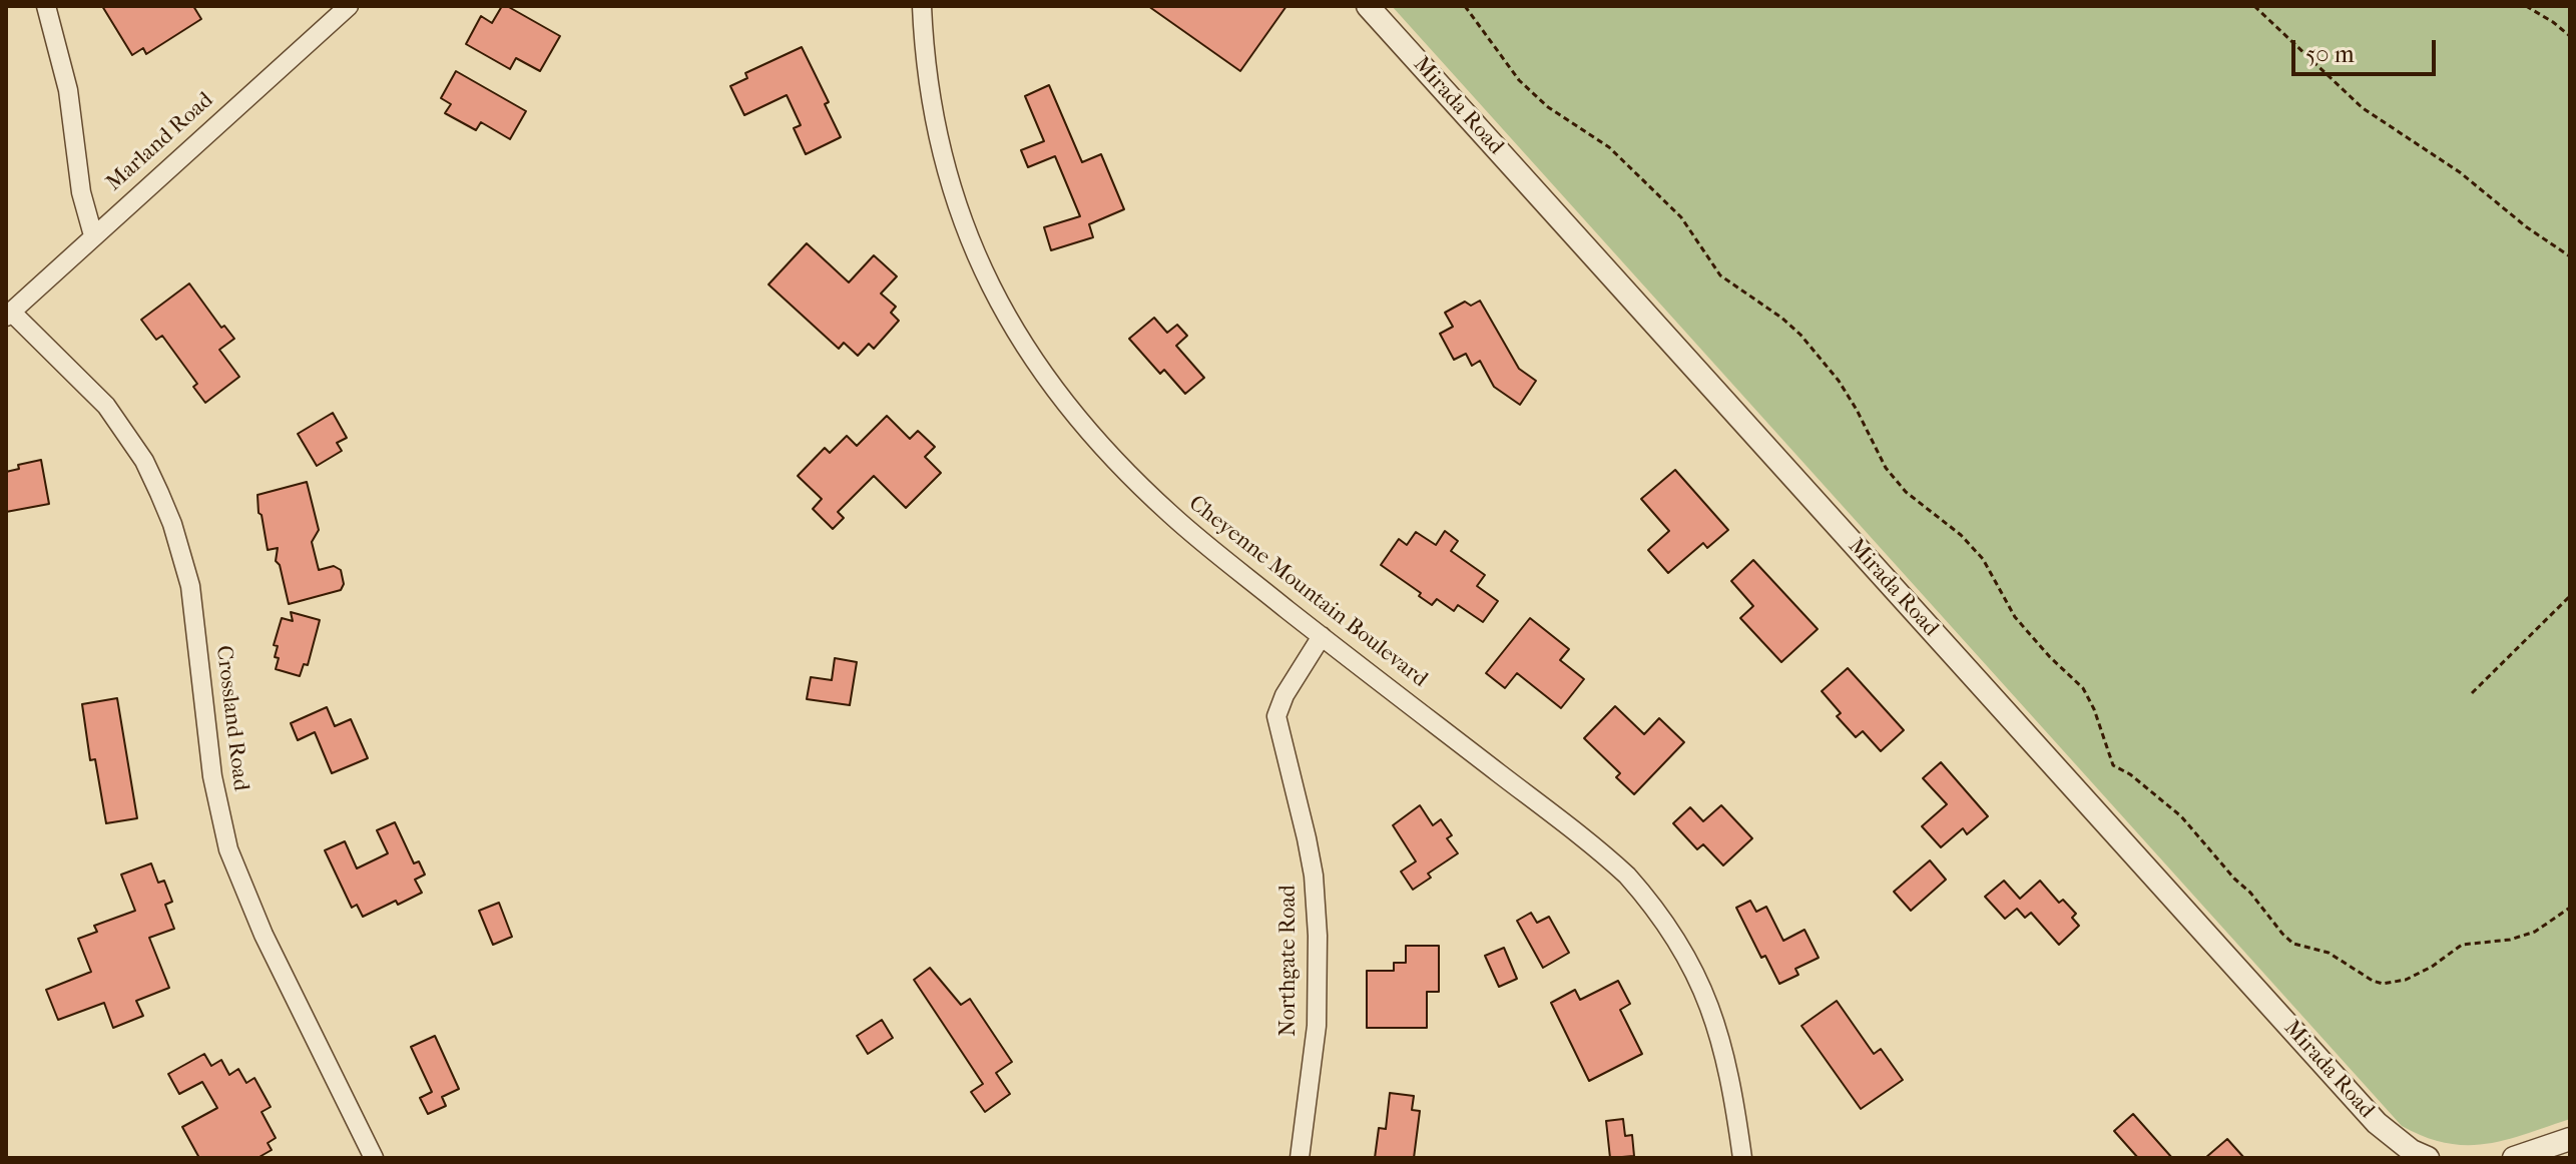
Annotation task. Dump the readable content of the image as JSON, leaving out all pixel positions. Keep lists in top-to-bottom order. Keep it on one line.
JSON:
{"streets":{"street":["Mirada Road","Marland Road","Cheyenne Mountain Boulevard","Crossland Road","Northgate Road"]},"crossings":[["Marland Road","Crossland Road"],["Cheyenne Mountain Boulevard","Northgate Road"]],"scale_bar":"50 m"}
